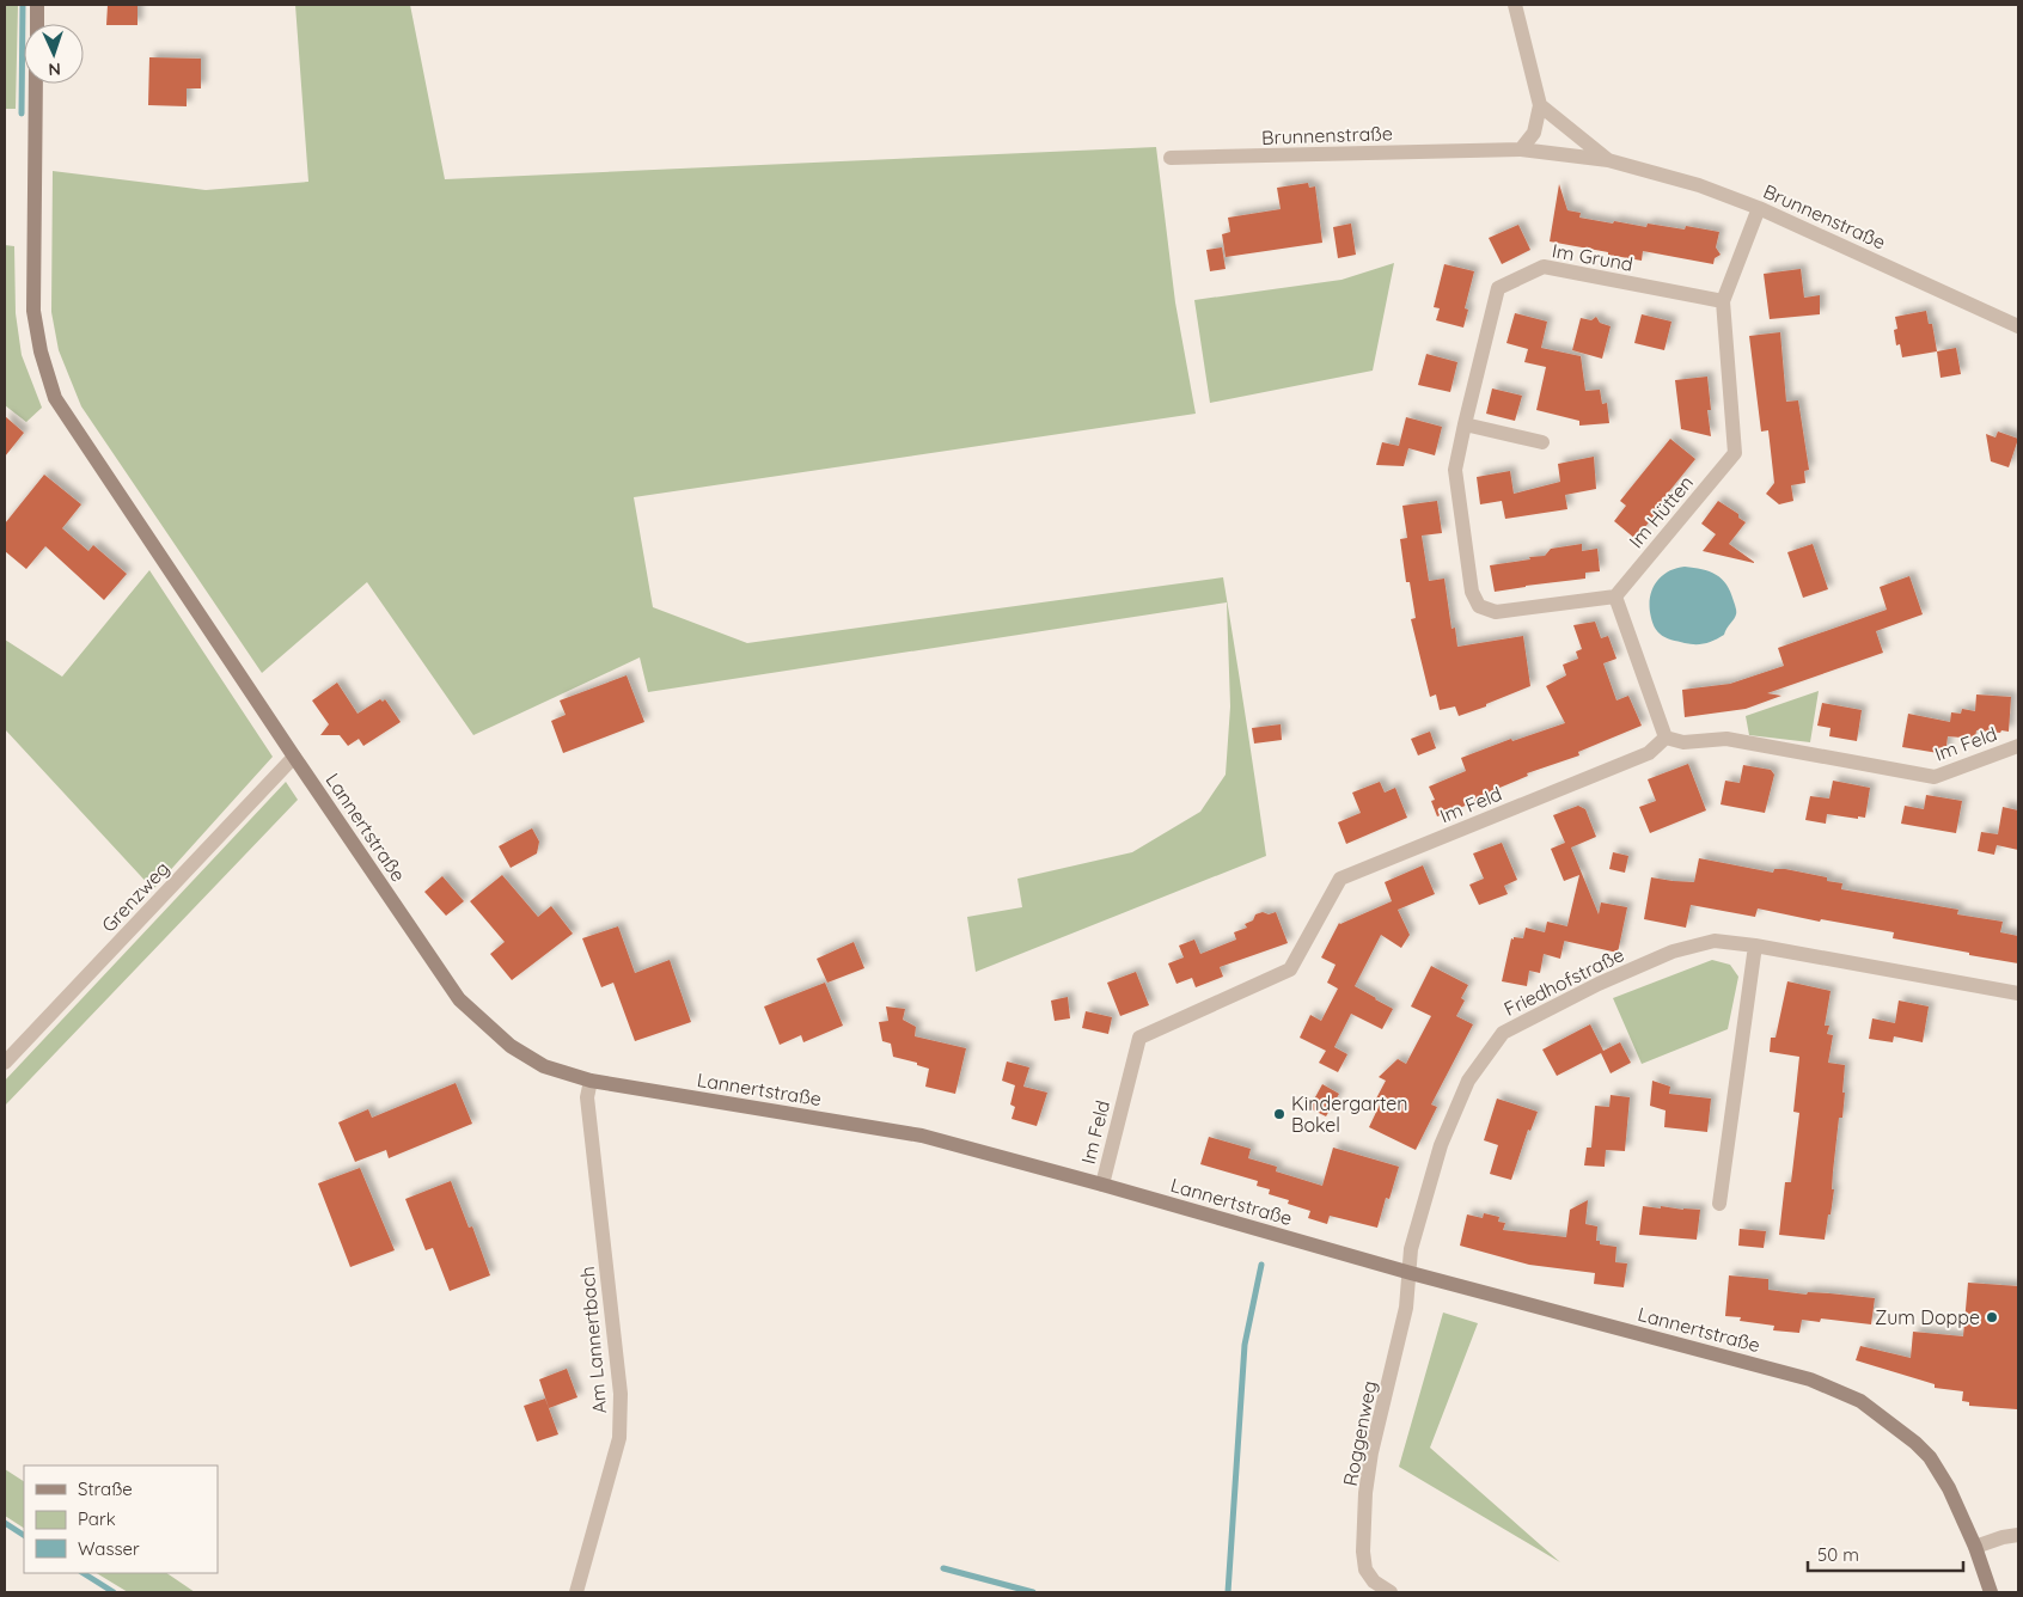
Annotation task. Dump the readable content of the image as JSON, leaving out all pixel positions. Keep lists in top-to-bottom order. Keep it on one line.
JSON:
{"streets":{"street":["Brunnenstraße","Im Grund","Im Hütten","Im Feld","Lannertstraße","Grenzweg","Friedhofstraße","Am Lannertbach","Roggenweg"]},"crossings":[["Im Grund","Im Hütten"],["Im Feld","Lannertstraße"],["Lannertstraße","Grenzweg"],["Lannertstraße","Friedhofstraße"],["Lannertstraße","Am Lannertbach"],["Lannertstraße","Roggenweg"],["Friedhofstraße","Roggenweg"]],"places":["Kindergarten Bokel","Zum Doppe"],"legend":["Straße","Park","Wasser"],"scale_bar":"50 m","north":"bottom"}
